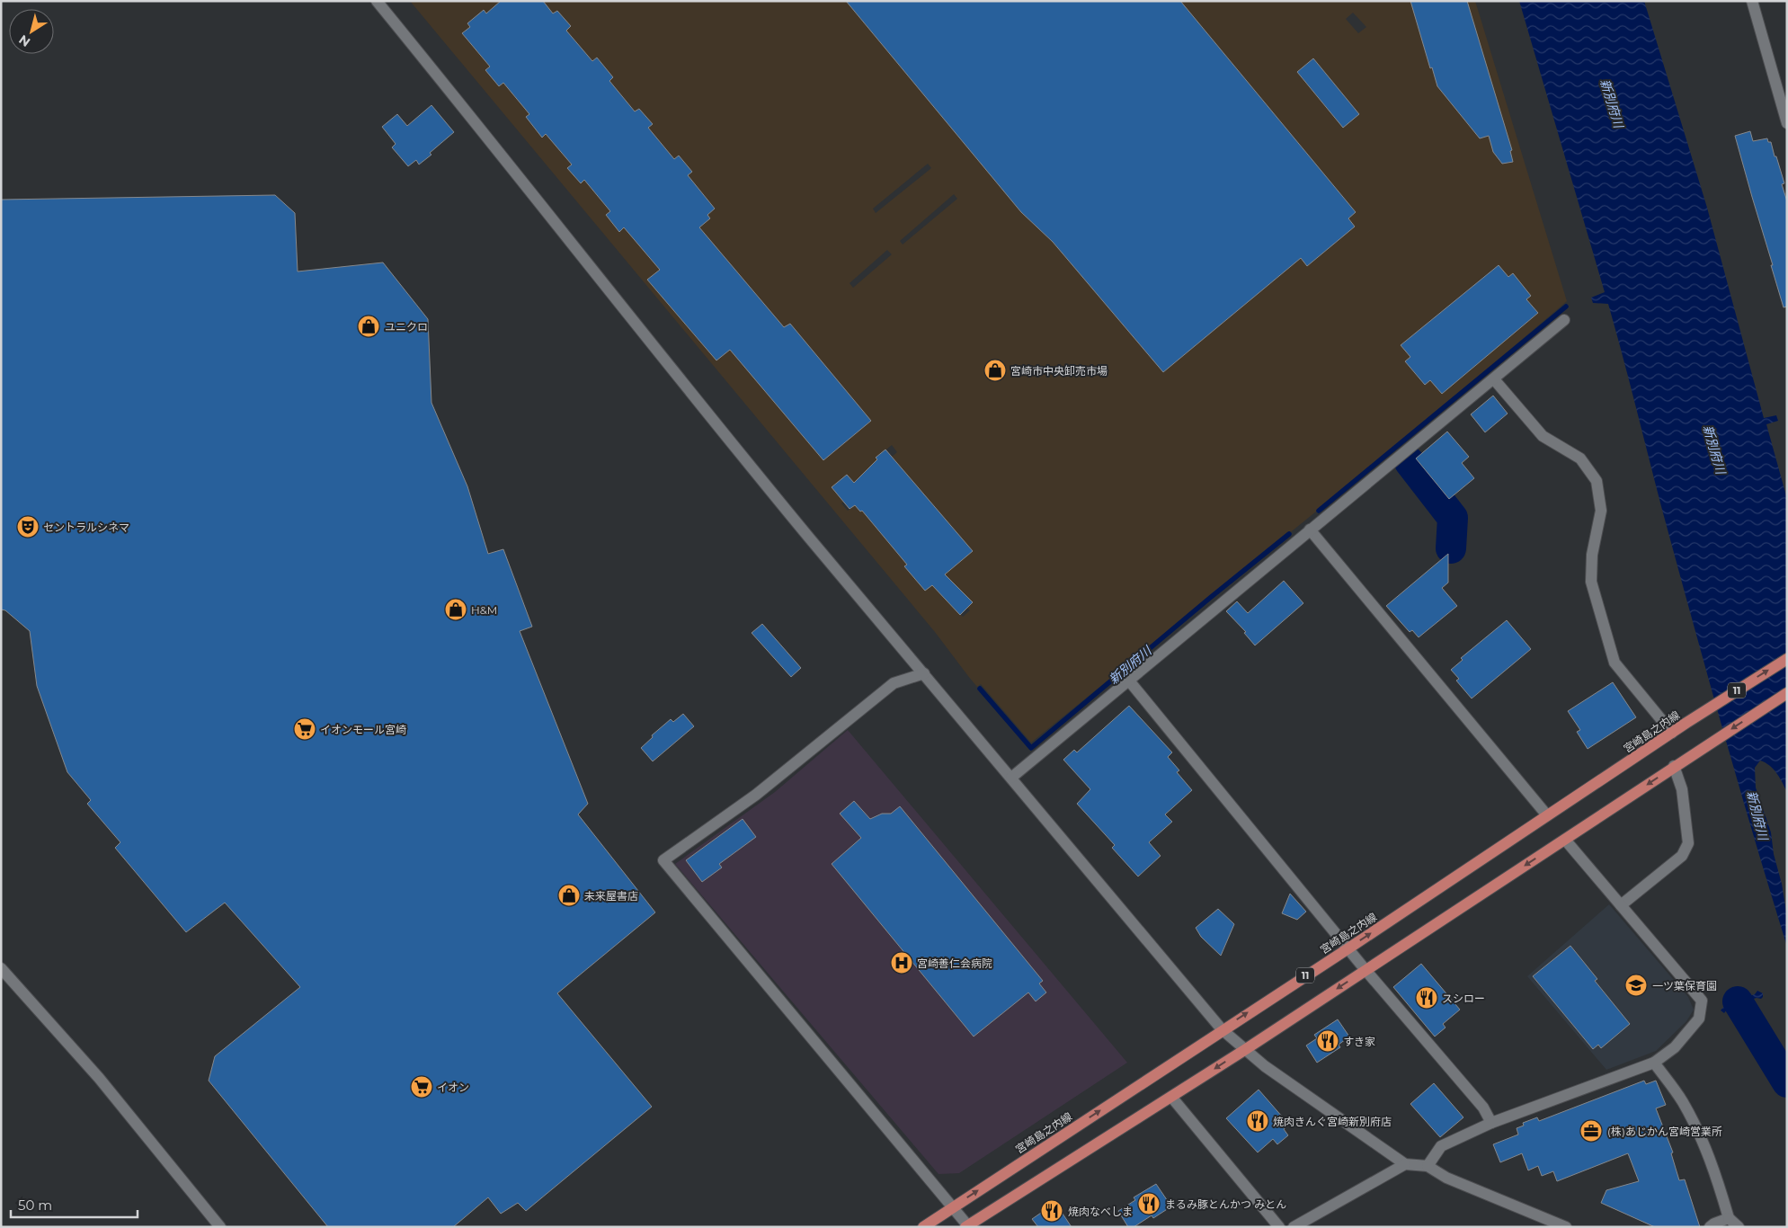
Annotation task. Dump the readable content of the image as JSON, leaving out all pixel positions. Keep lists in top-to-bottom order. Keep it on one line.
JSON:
{"streets":{"main road":["11","宮崎島之内線"]},"water":["新別府川"],"places":{"shop":["ユニクロ","宮崎市中央卸売市場","H&M","未来屋書店"],"theatre":["セントラルシネマ"],"supermarket":["イオンモール宮崎","イオン"],"hospital":["宮崎善仁会病院"],"school or university":["一ツ葉保育園"],"restaurant":["スシロー","すき家","焼肉きんぐ宮崎新別府店","まるみ豚とんかつ みとん","焼肉なべしま"],"office":["(株)あじかん宮崎営業所"]},"scale_bar":"50 m","north":"bottom left"}
